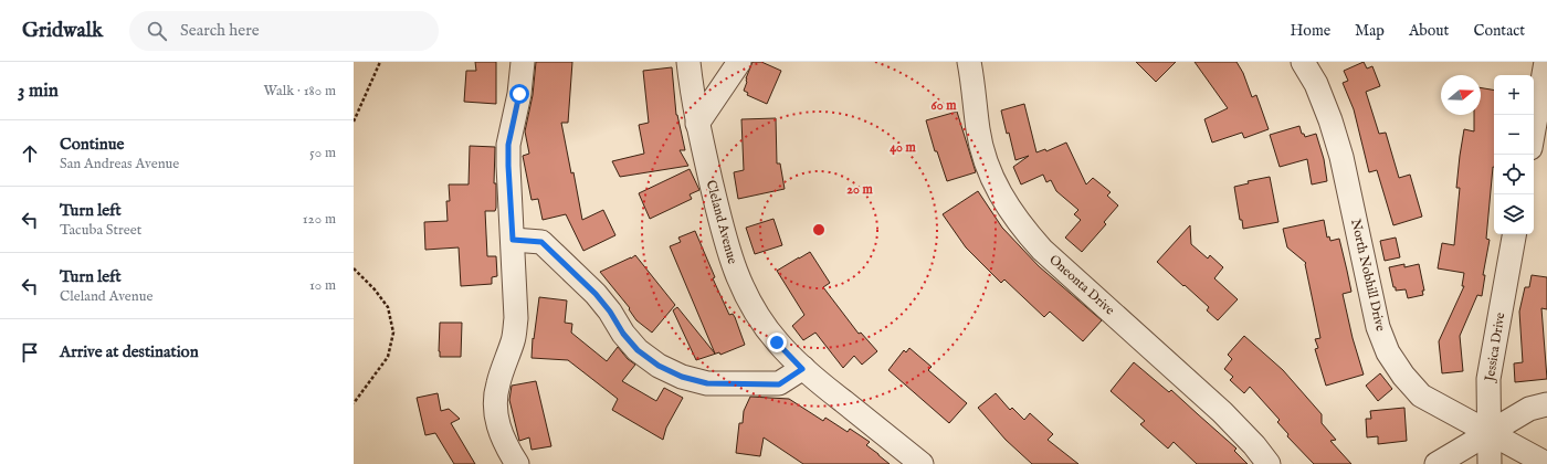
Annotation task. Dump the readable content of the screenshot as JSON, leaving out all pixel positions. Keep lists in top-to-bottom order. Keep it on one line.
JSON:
{"streets":{"street":["Cleland Avenue","North Nobhill Drive","Oneonta Drive","Jessica Drive"]},"crossings":[["North Nobhill Drive","Jessica Drive"]],"north":"right","page":{"header":"Gridwalk","search":"Search here","nav":["Home","Map","About","Contact"],"heading":["3 min","Walk · 180 m"],"map_buttons":["+","−"],"list":[["Continue","San Andreas Avenue","50 m"],["Turn left","Tacuba Street","120 m"],["Turn left","Cleland Avenue","10 m"],"Arrive at destination"]},"rings":["60 m","40 m","20 m"]}
